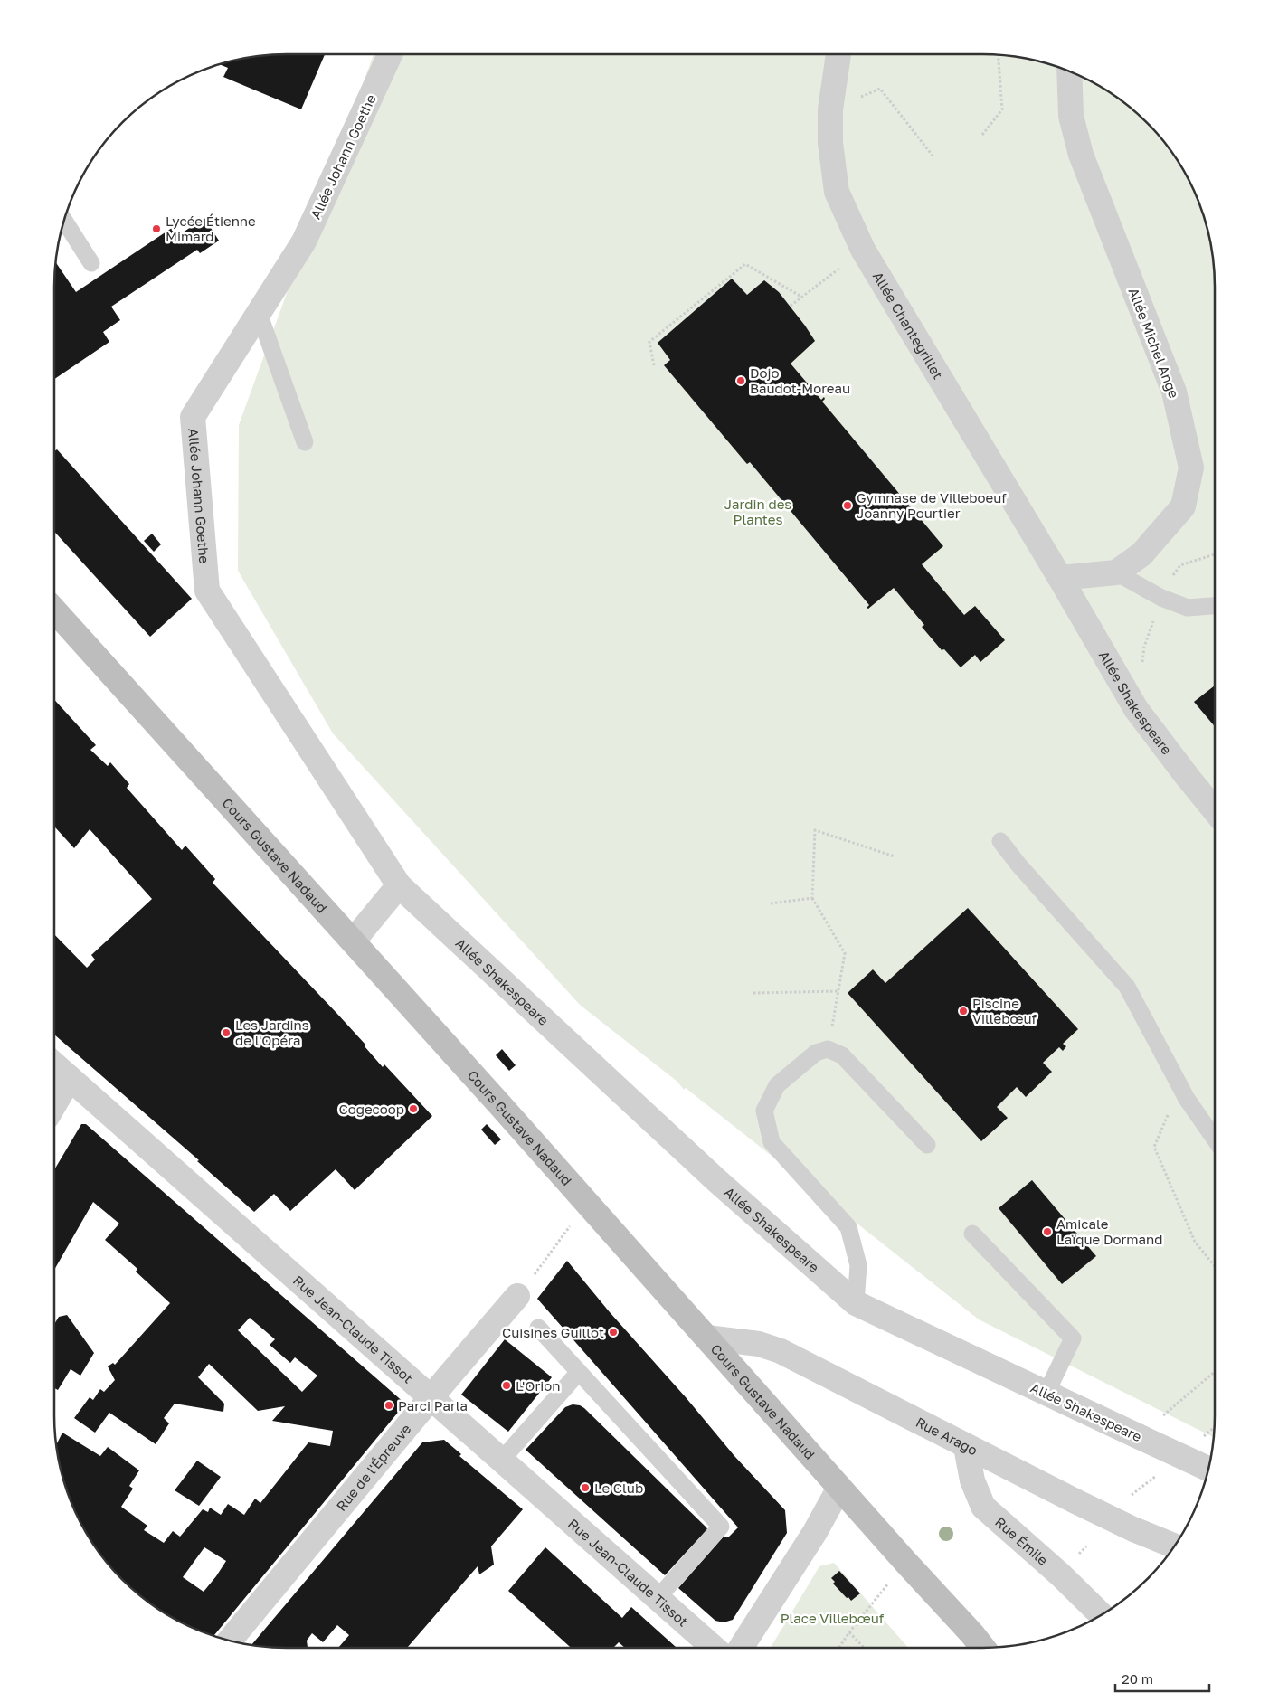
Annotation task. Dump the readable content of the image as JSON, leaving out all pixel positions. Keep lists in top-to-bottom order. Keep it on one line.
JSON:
{"streets":{"main road":["Cours Gustave Nadaud"],"street":["Allée Johann Goethe","Allée Chantegrillet","Allée Michel Ange","Allée Shakespeare","Rue Jean-Claude Tissot","Rue Arago","Rue de l'Épreuve","Rue Émile"]},"crossings":[["Allée Johann Goethe","Allée Shakespeare"],["Allée Chantegrillet","Allée Shakespeare"],["Cours Gustave Nadaud","Rue Arago"],["Rue Jean-Claude Tissot","Rue de l'Épreuve"],["Rue Arago","Rue Émile"]],"parks":["Jardin des Plantes","Place Villebœuf"],"places":["Lycée Étienne Mimard","Dojo Baudot-Moreau","Gymnase de Villeboeuf Joanny Pourtier","Piscine Villebœuf","Les Jardins de l'Opéra","Cogecoop","Amicale Laïque Dormand","Cuisines Guillot","L'Orion","Parci Parla","Le Club"],"scale_bar":"20 m"}
